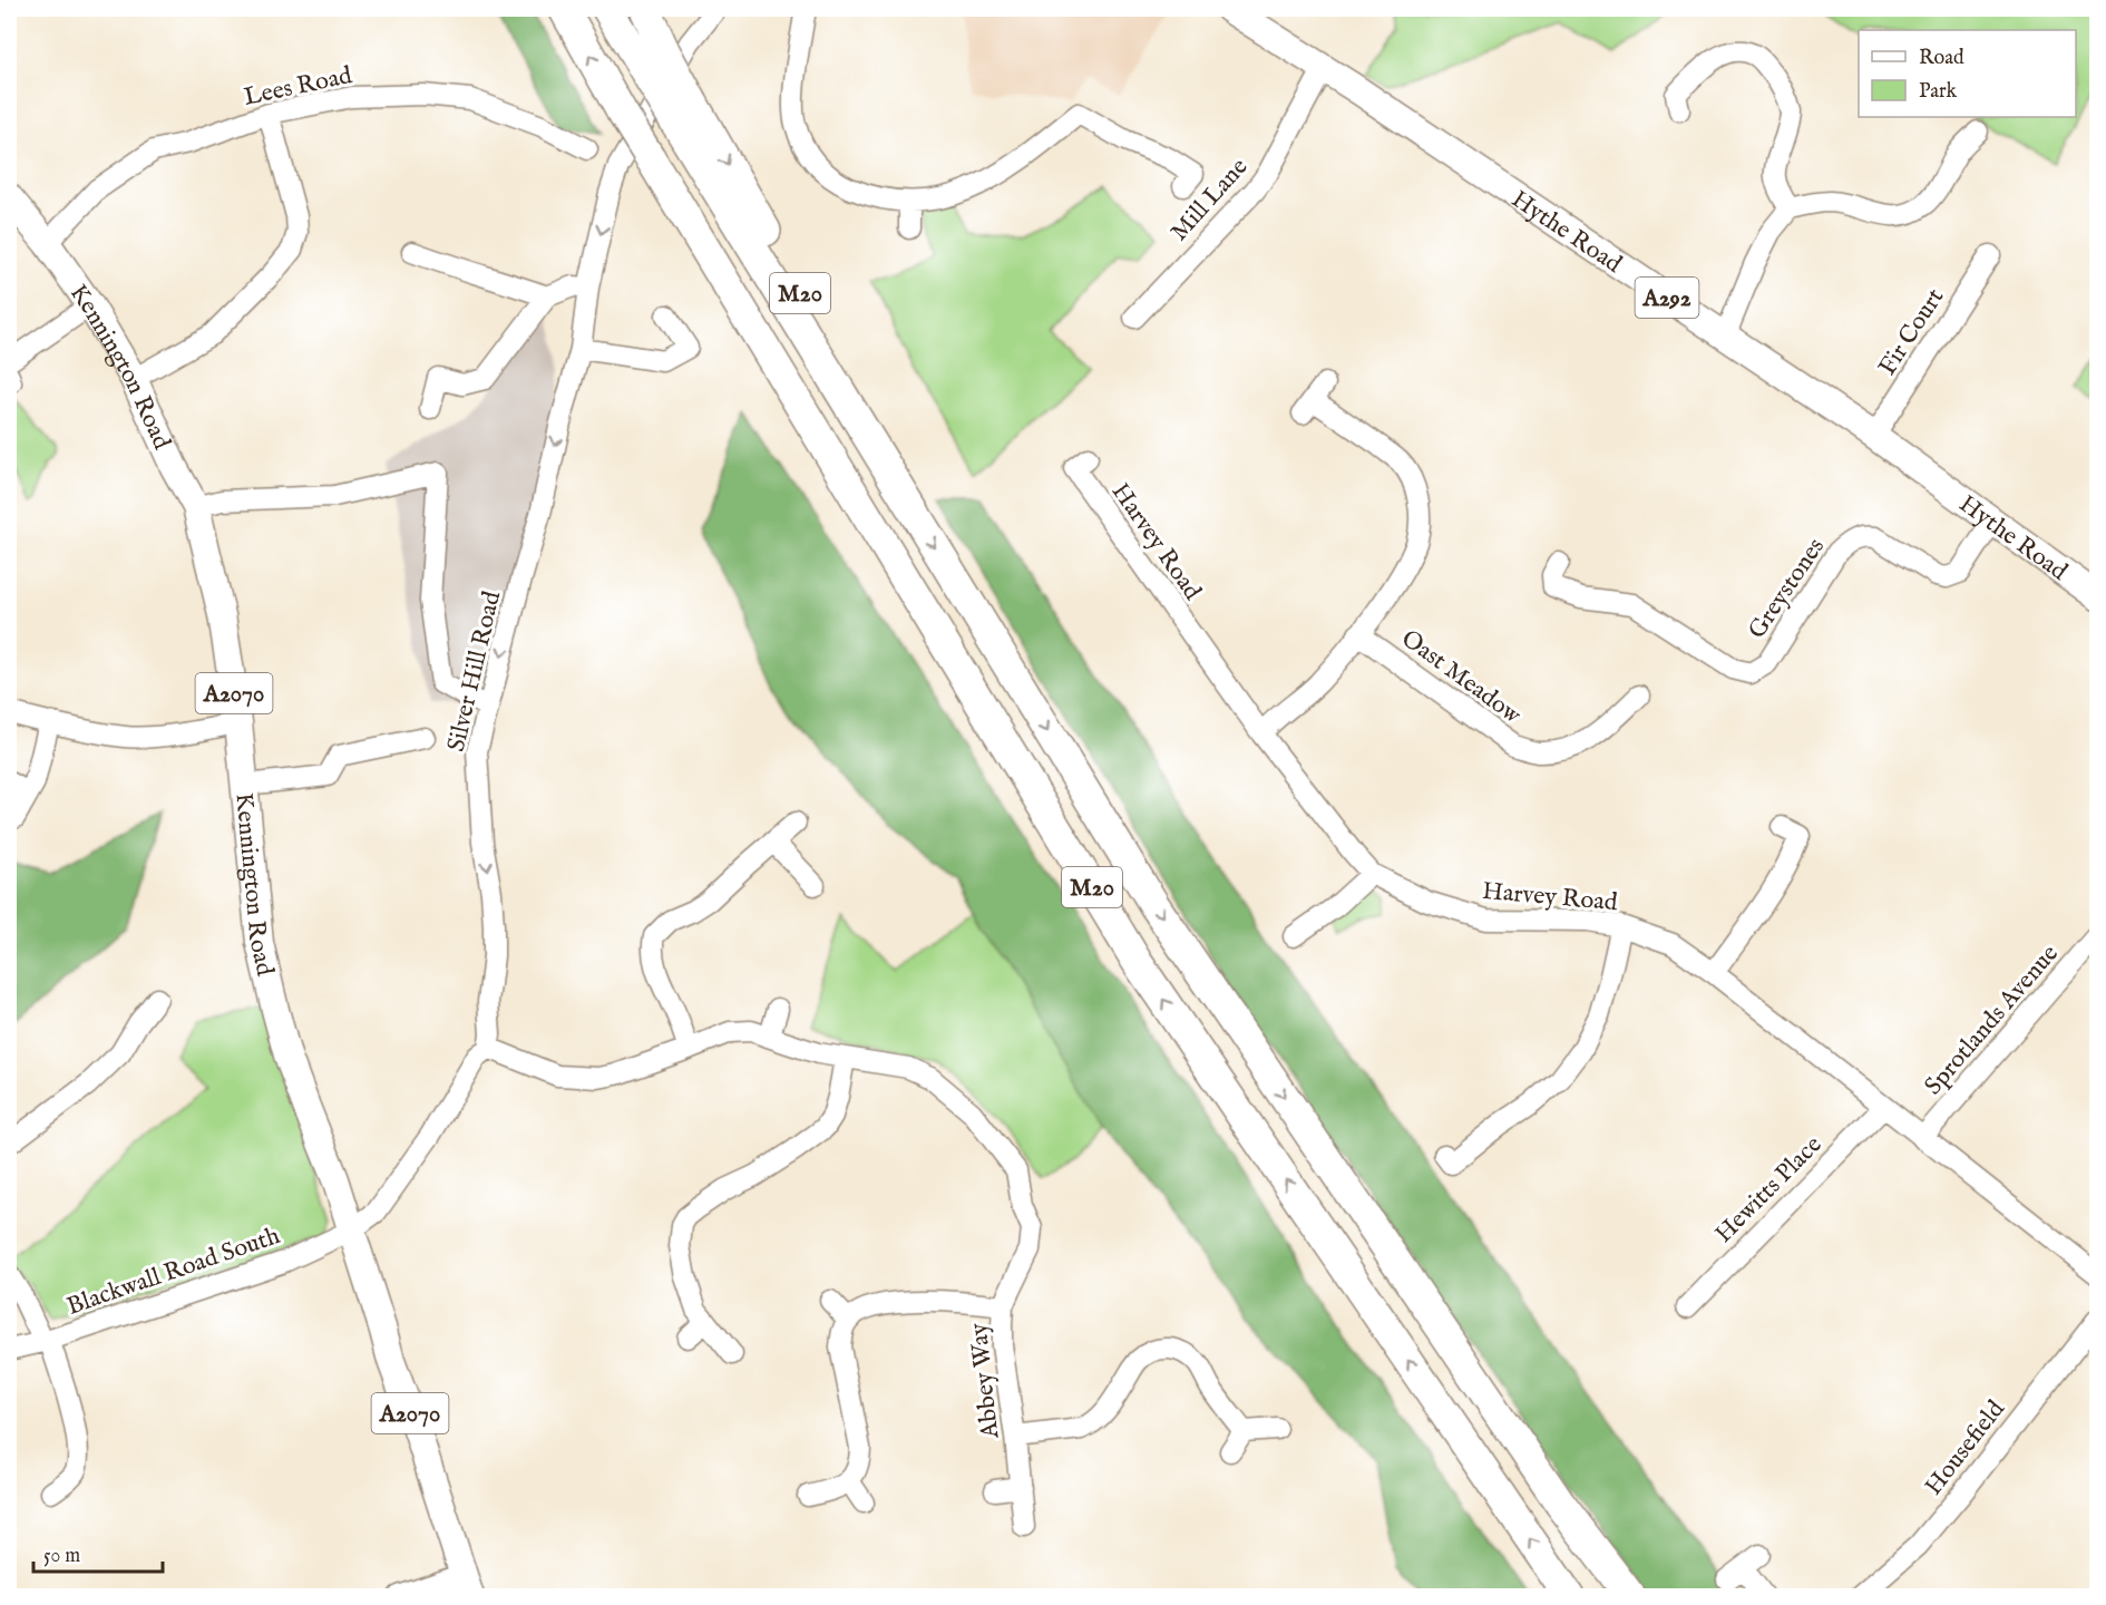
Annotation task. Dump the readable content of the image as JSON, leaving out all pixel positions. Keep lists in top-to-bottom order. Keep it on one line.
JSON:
{"streets":{"highway":["M20"],"main road":["Hythe Road","A292","Kennington Road","A2070"],"street":["Lees Road","Mill Lane","Fir Court","Harvey Road","Greystones","Silver Hill Road","Oast Meadow","Sprotlands Avenue","Hewitts Place","Blackwall Road South","Abbey Way","Housefield"]},"crossings":[["Lees Road","Kennington Road"],["Mill Lane","Hythe Road"],["Hythe Road","Fir Court"],["Hythe Road","Greystones"],["Kennington Road","Blackwall Road South"],["Harvey Road","Sprotlands Avenue"],["Harvey Road","Hewitts Place"],["Silver Hill Road","Abbey Way"]],"one_way":["Silver Hill Road"],"legend":["Road","Park"],"scale_bar":"50 m"}
